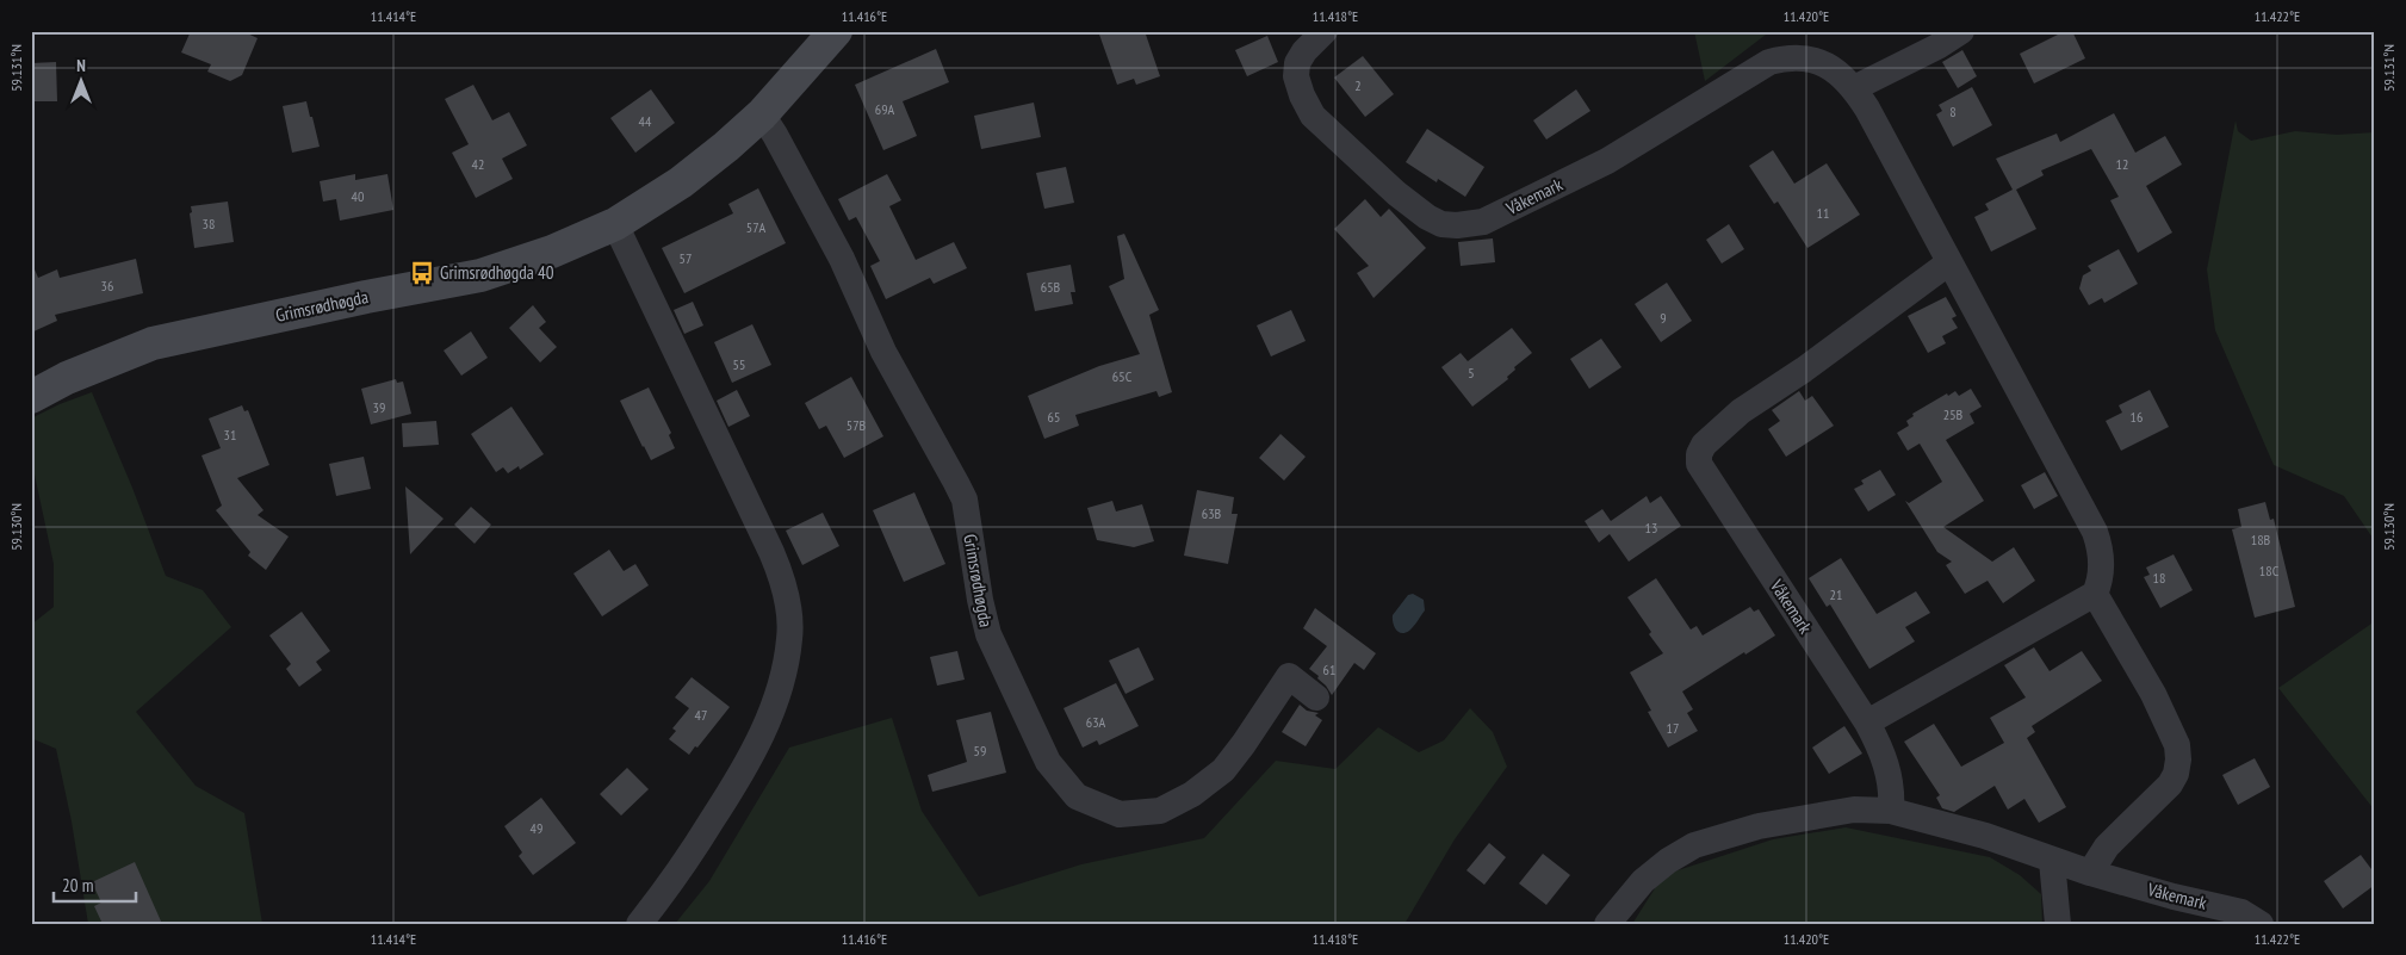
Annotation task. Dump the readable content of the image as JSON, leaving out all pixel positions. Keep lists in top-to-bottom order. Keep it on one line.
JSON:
{"streets":{"main road":["Grimsrødhøgda"],"street":["Våkemark"]},"places":{"bus stop":["Grimsrødhøgda 40"]},"house_numbers":["2","69A","8","44","42","12","40","11","38","57A","57","36","65B","9","55","5","65C","39","25B","65","16","57B","31","63B","13","18B","18C","18","21","61","47","63A","17","59","49"],"scale_bar":"20 m","north":"top","coordinates":["11.414°E","11.416°E","11.418°E","11.420°E","11.422°E","59.131°N","59.130°N"]}
